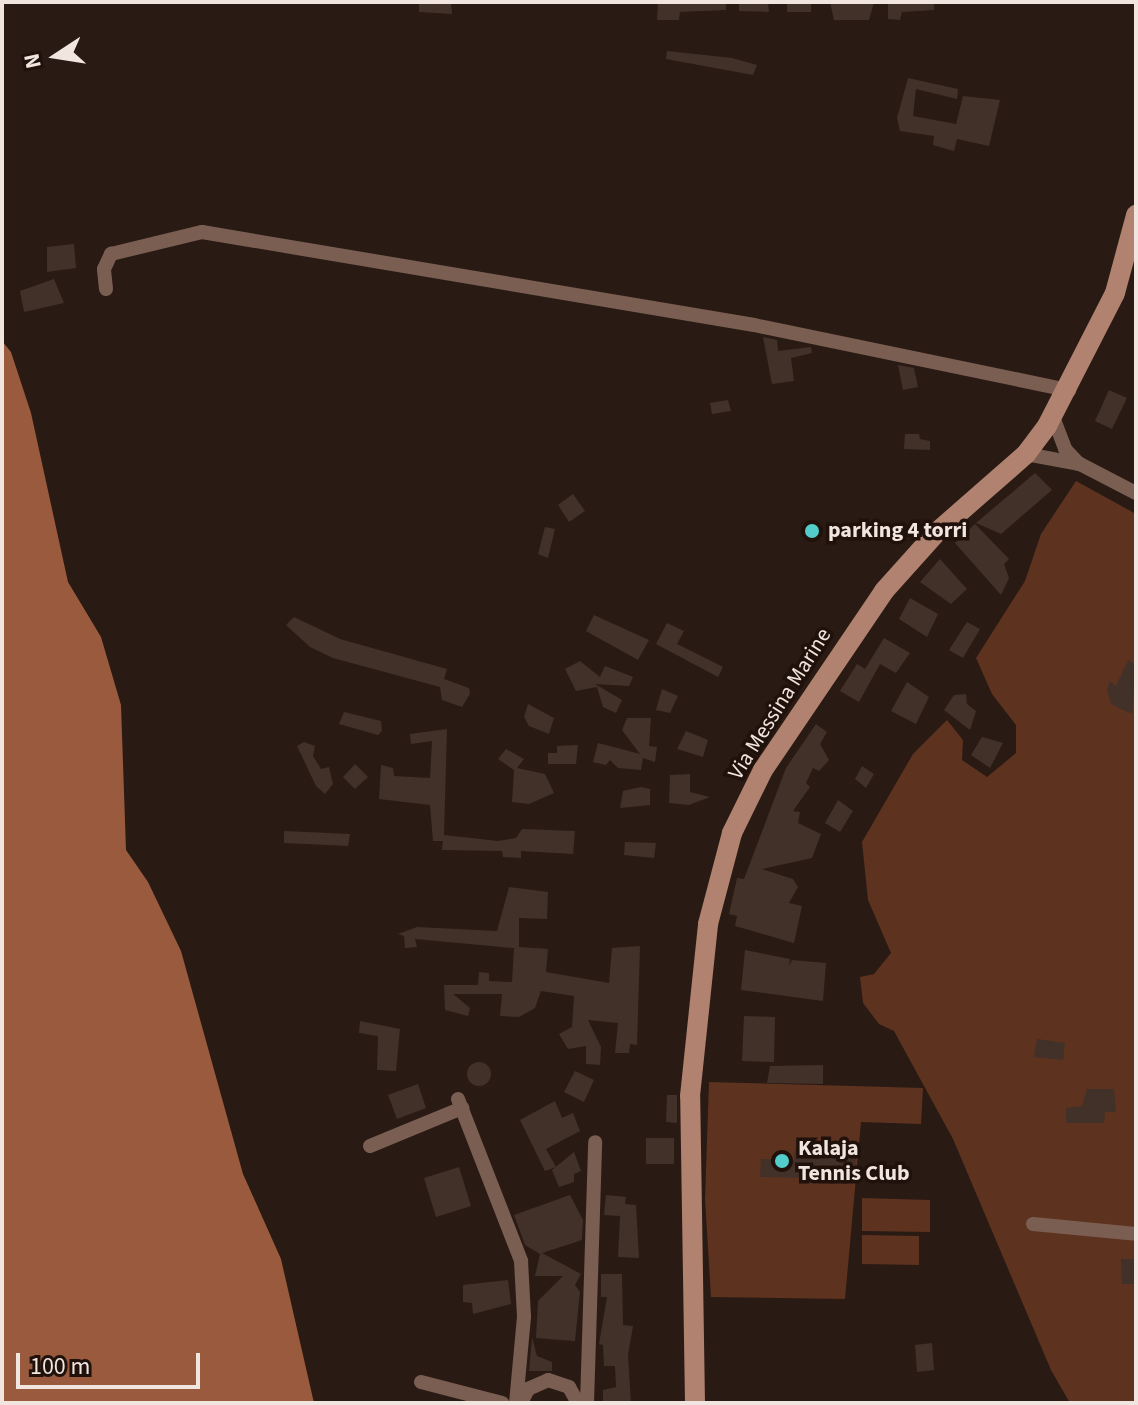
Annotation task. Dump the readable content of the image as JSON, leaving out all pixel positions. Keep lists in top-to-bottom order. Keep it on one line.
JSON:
{"streets":{"main road":["Via Messina Marine"]},"places":["parking 4 torri","Kalaja Tennis Club"],"scale_bar":"100 m","north":"left"}
